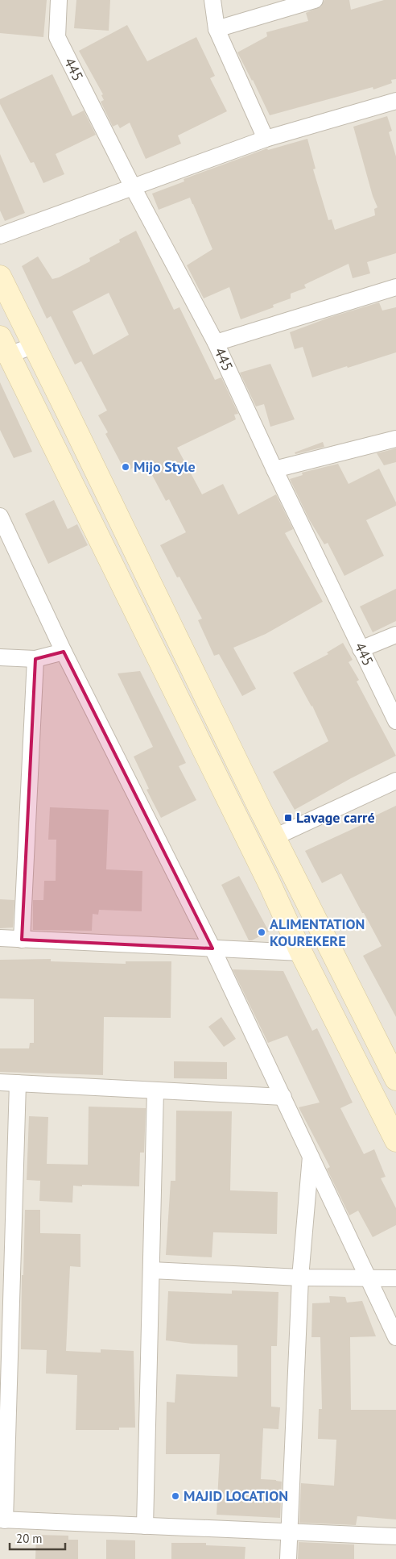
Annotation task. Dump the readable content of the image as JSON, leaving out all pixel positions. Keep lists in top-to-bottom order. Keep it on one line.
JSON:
{"streets":{"street":["445"]},"places":{"other":["Mijo Style","ALIMENTATION KOUREKERE","MAJID LOCATION"],"transit":["Lavage carré"]},"scale_bar":"20 m"}
